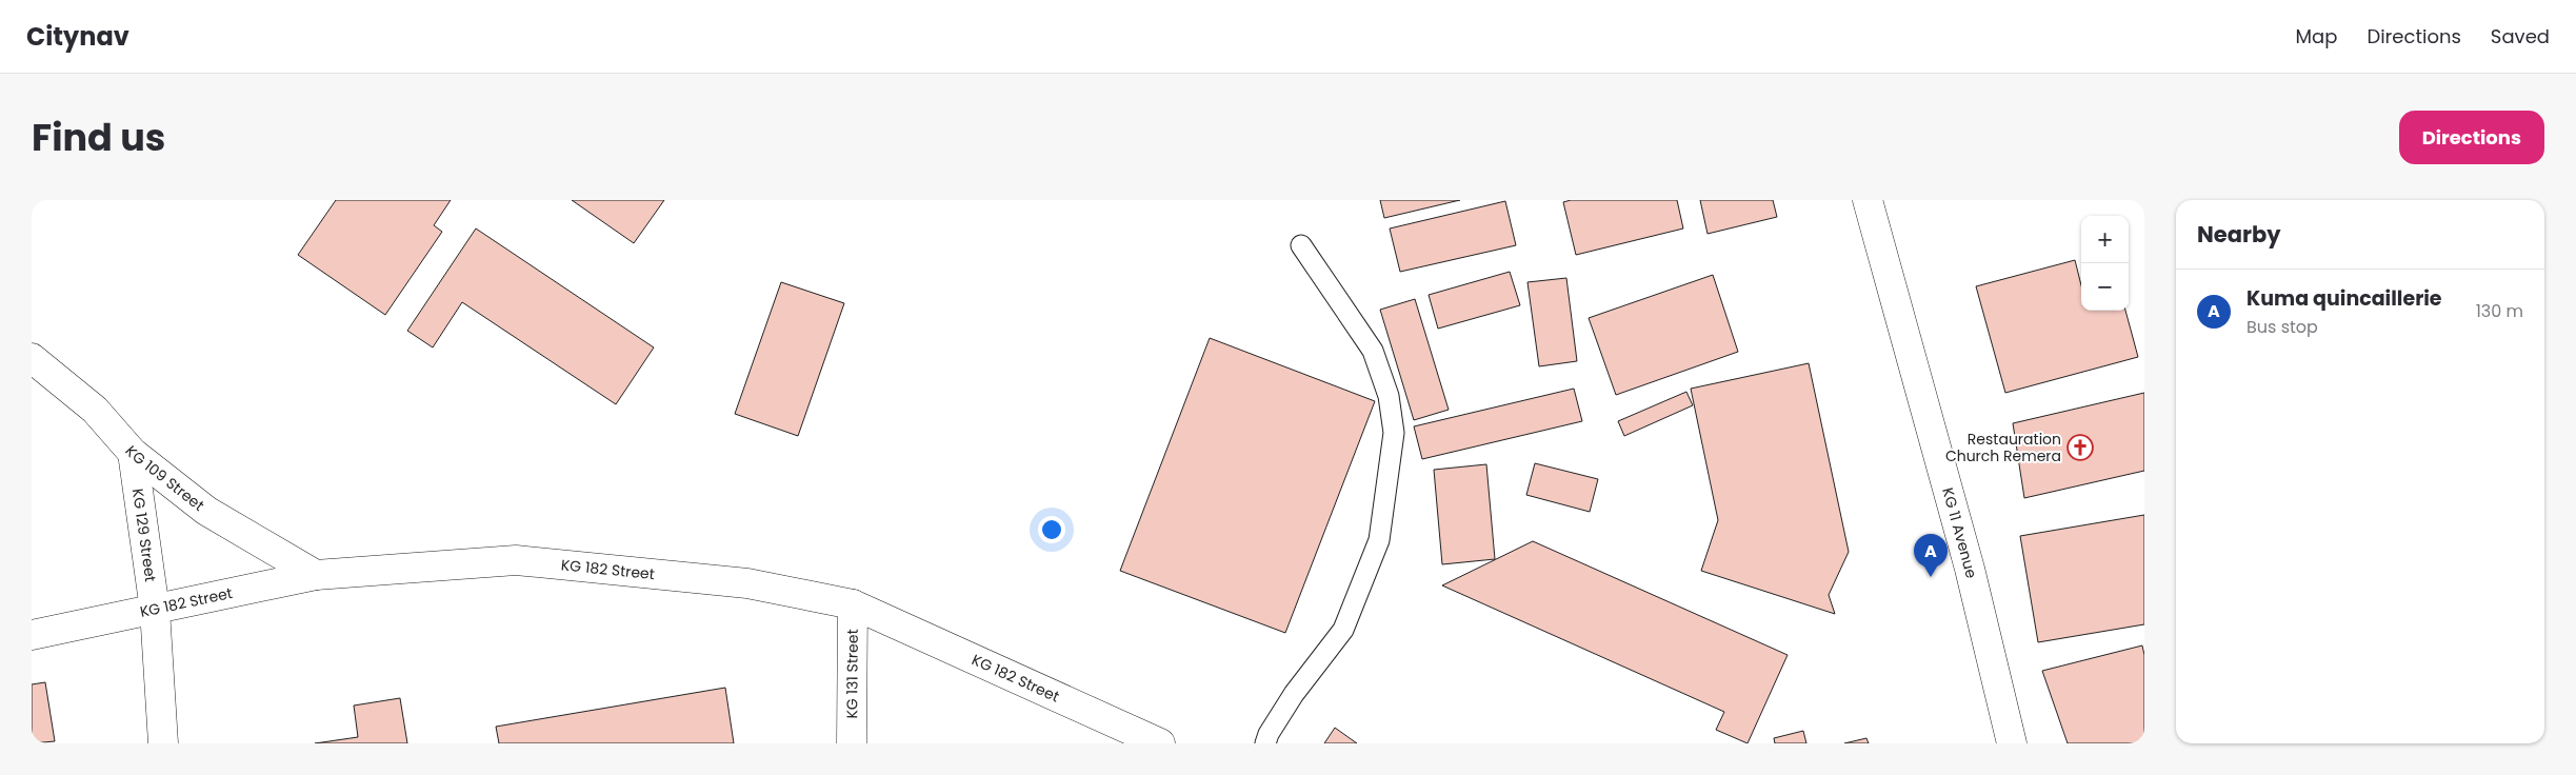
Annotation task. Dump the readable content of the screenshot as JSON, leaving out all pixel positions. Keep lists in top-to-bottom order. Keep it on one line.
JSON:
{"streets":{"street":["KG 109 Street","KG 11 Avenue","KG 129 Street","KG 182 Street","KG 131 Street"]},"crossings":[["KG 109 Street","KG 129 Street"],["KG 109 Street","KG 182 Street"],["KG 129 Street","KG 182 Street"],["KG 182 Street","KG 131 Street"]],"places":{"church":["Restauration Church Remera"]},"page":{"header":"Citynav","nav":["Map","Directions","Saved"],"title":"Find us","buttons":"Directions","heading":"Nearby","map_buttons":["+","−"],"list":[{"mark":"A","name":"Kuma quincaillerie","note":"Bus stop","value":"130 m"}],"pins":"A"}}
